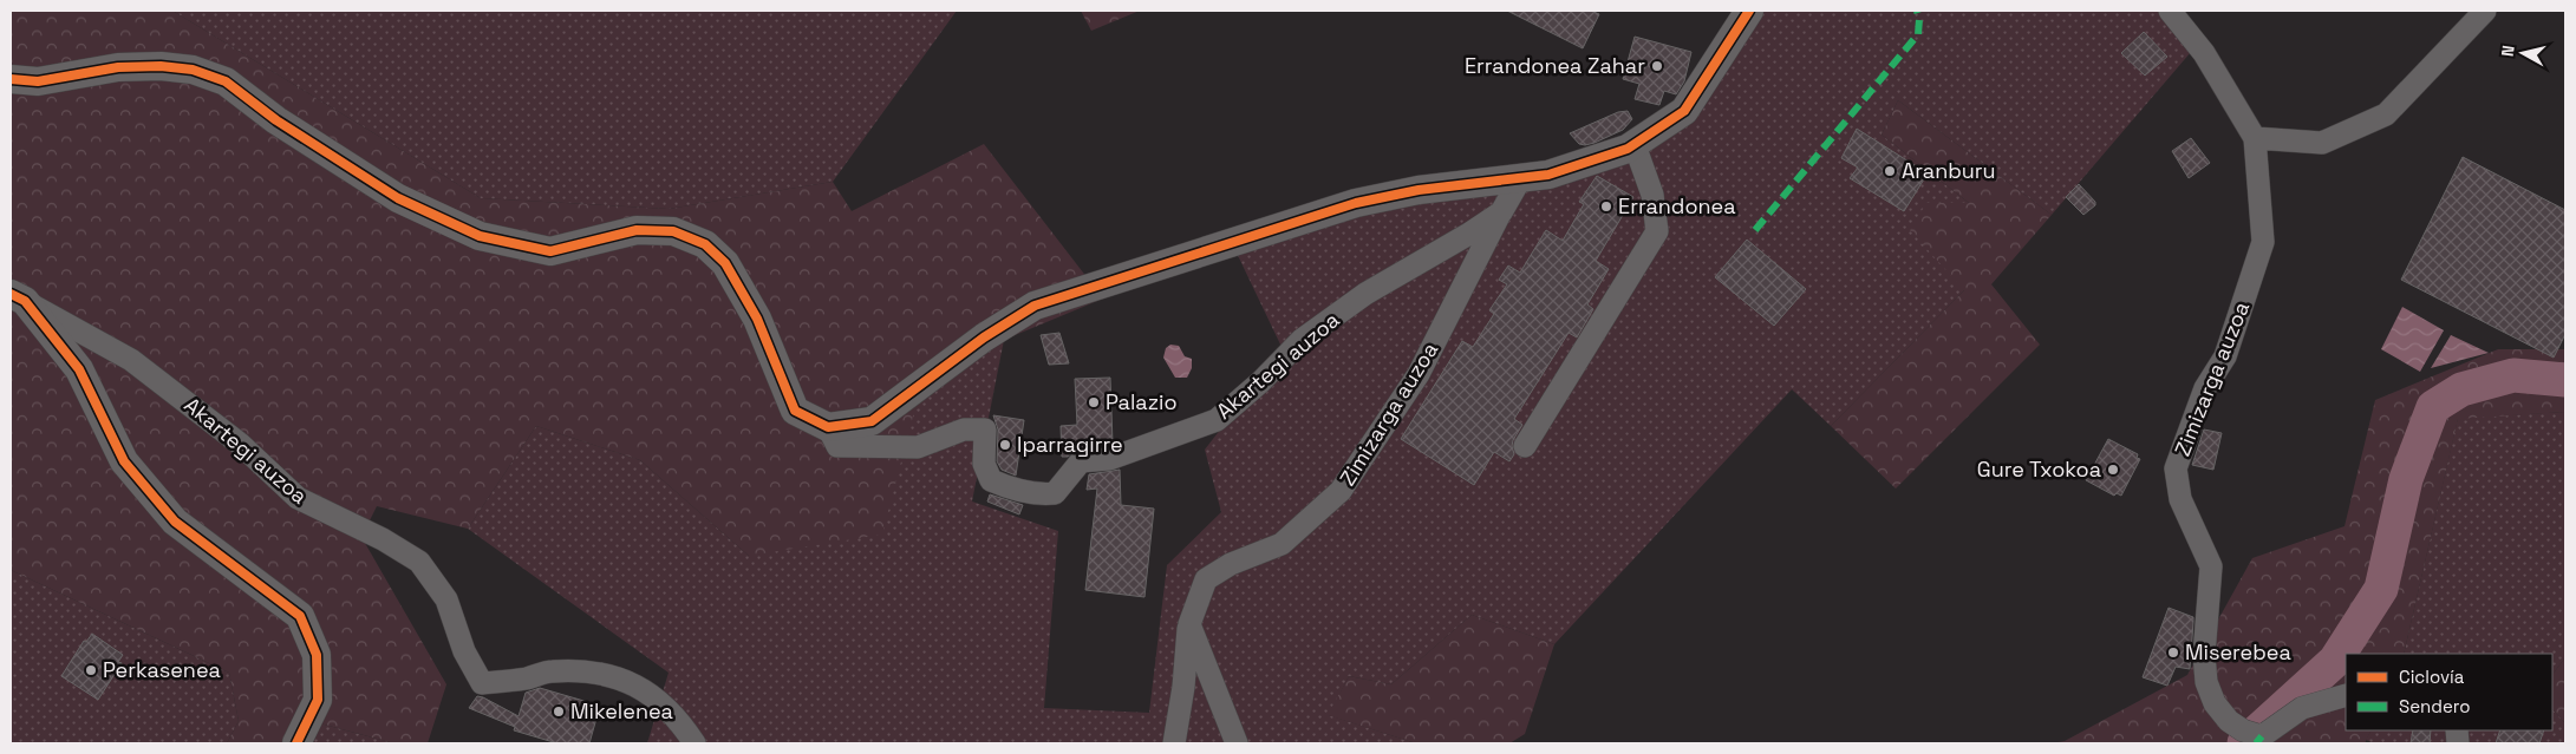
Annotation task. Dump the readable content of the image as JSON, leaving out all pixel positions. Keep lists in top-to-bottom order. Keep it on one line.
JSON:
{"streets":{"street":["Akartegi auzoa","Zimizarga auzoa"]},"crossings":[["Akartegi auzoa","Zimizarga auzoa"]],"places":["Errandonea Zahar","Aranburu","Errandonea","Palazio","Iparragirre","Gure Txokoa","Miserebea","Perkasenea","Mikelenea"],"legend":["Ciclovía","Sendero"],"north":"left"}
